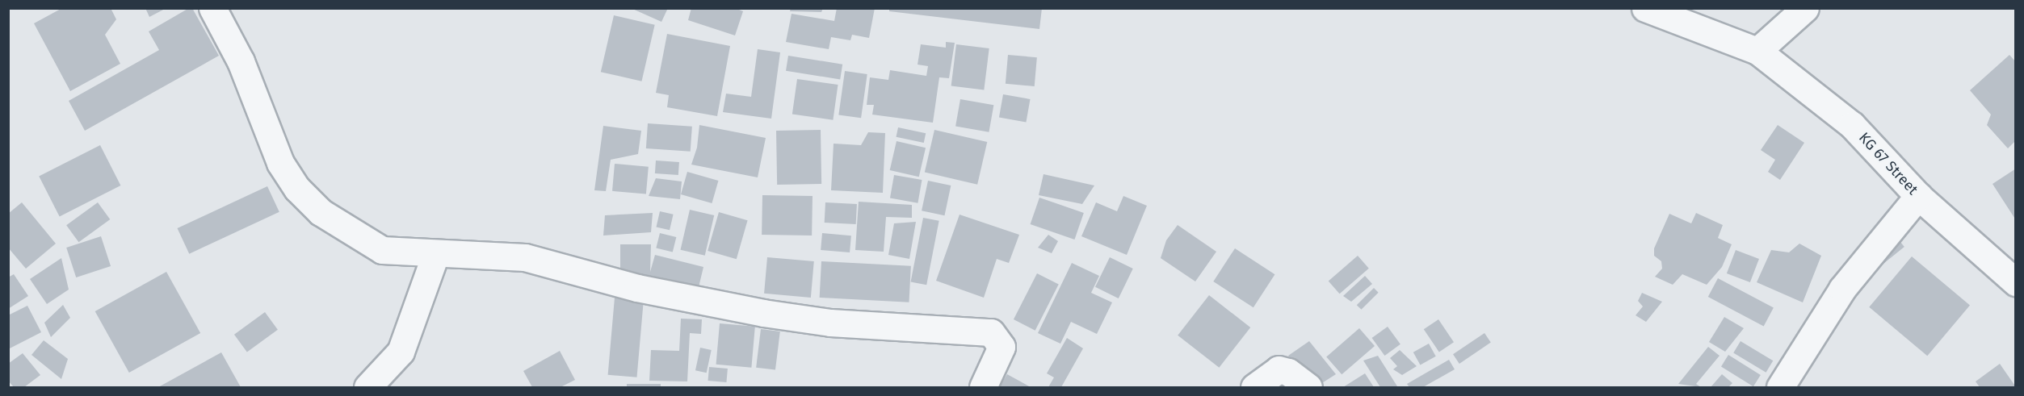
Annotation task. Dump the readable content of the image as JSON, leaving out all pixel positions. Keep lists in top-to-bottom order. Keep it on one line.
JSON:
{"streets":{"street":["KG 67 Street"]}}
